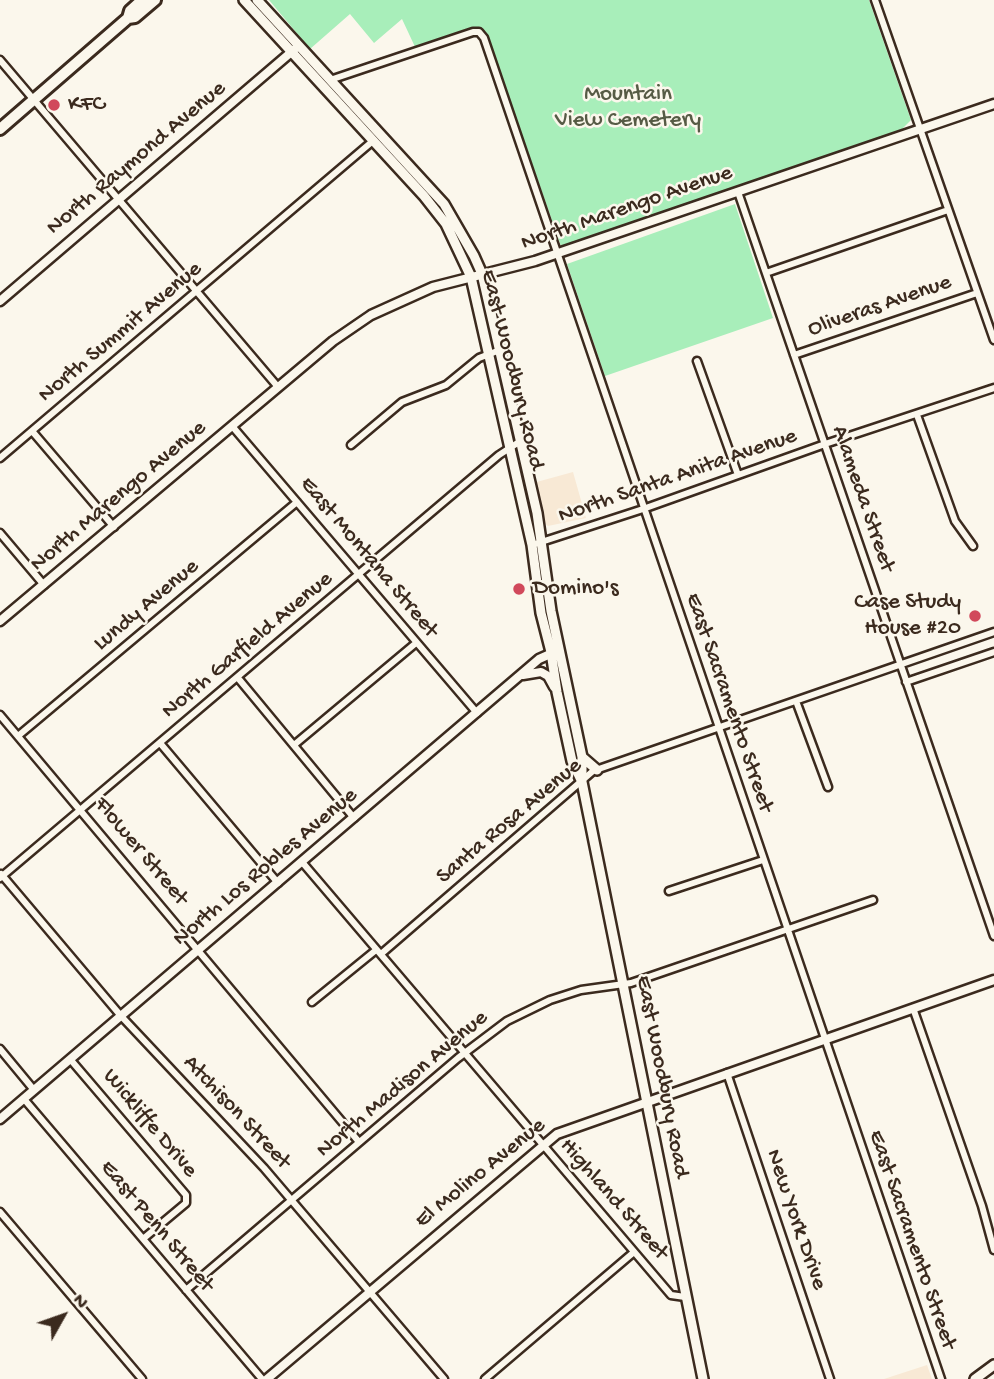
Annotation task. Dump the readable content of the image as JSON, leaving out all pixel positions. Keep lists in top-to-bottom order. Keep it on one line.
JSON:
{"streets":{"main road":["East Woodbury Road"],"street":["North Raymond Avenue","North Marengo Avenue","Oliveras Avenue","North Summit Avenue","North Santa Anita Avenue","Alameda Street","East Montana Street","Lundy Avenue","North Garfield Avenue","East Sacramento Street","Santa Rosa Avenue","Flower Street","North Los Robles Avenue","North Madison Avenue","Atchison Street","Wickliffe Drive","El Molino Avenue","Highland Street","New York Drive","East Penn Street"]},"crossings":[["North Raymond Avenue","East Woodbury Road"],["North Marengo Avenue","East Woodbury Road"],["North Marengo Avenue","Alameda Street"],["North Marengo Avenue","East Montana Street"],["North Marengo Avenue","East Sacramento Street"],["Oliveras Avenue","Alameda Street"],["North Summit Avenue","East Woodbury Road"],["East Woodbury Road","North Santa Anita Avenue"],["East Woodbury Road","North Garfield Avenue"],["East Woodbury Road","East Sacramento Street"],["East Woodbury Road","Santa Rosa Avenue"],["East Woodbury Road","North Los Robles Avenue"],["East Woodbury Road","North Madison Avenue"],["East Woodbury Road","El Molino Avenue"],["East Woodbury Road","Highland Street"],["North Santa Anita Avenue","Alameda Street"],["North Santa Anita Avenue","East Sacramento Street"],["Alameda Street","Santa Rosa Avenue"],["East Montana Street","Lundy Avenue"],["East Montana Street","North Garfield Avenue"],["East Montana Street","North Los Robles Avenue"],["Lundy Avenue","Flower Street"],["North Garfield Avenue","Flower Street"],["North Garfield Avenue","Atchison Street"],["East Sacramento Street","Santa Rosa Avenue"],["East Sacramento Street","North Madison Avenue"],["East Sacramento Street","El Molino Avenue"],["Santa Rosa Avenue","Highland Street"],["Flower Street","North Los Robles Avenue"],["Flower Street","North Madison Avenue"],["North Los Robles Avenue","Atchison Street"],["North Los Robles Avenue","Wickliffe Drive"],["North Los Robles Avenue","Highland Street"],["North Los Robles Avenue","East Penn Street"],["North Madison Avenue","Atchison Street"],["North Madison Avenue","Highland Street"],["North Madison Avenue","East Penn Street"],["Atchison Street","El Molino Avenue"],["Wickliffe Drive","East Penn Street"],["El Molino Avenue","Highland Street"],["El Molino Avenue","New York Drive"]],"parks":["Mountain View Cemetery"],"places":["KFC","Domino's","Case Study House #20"],"north":"top right"}
